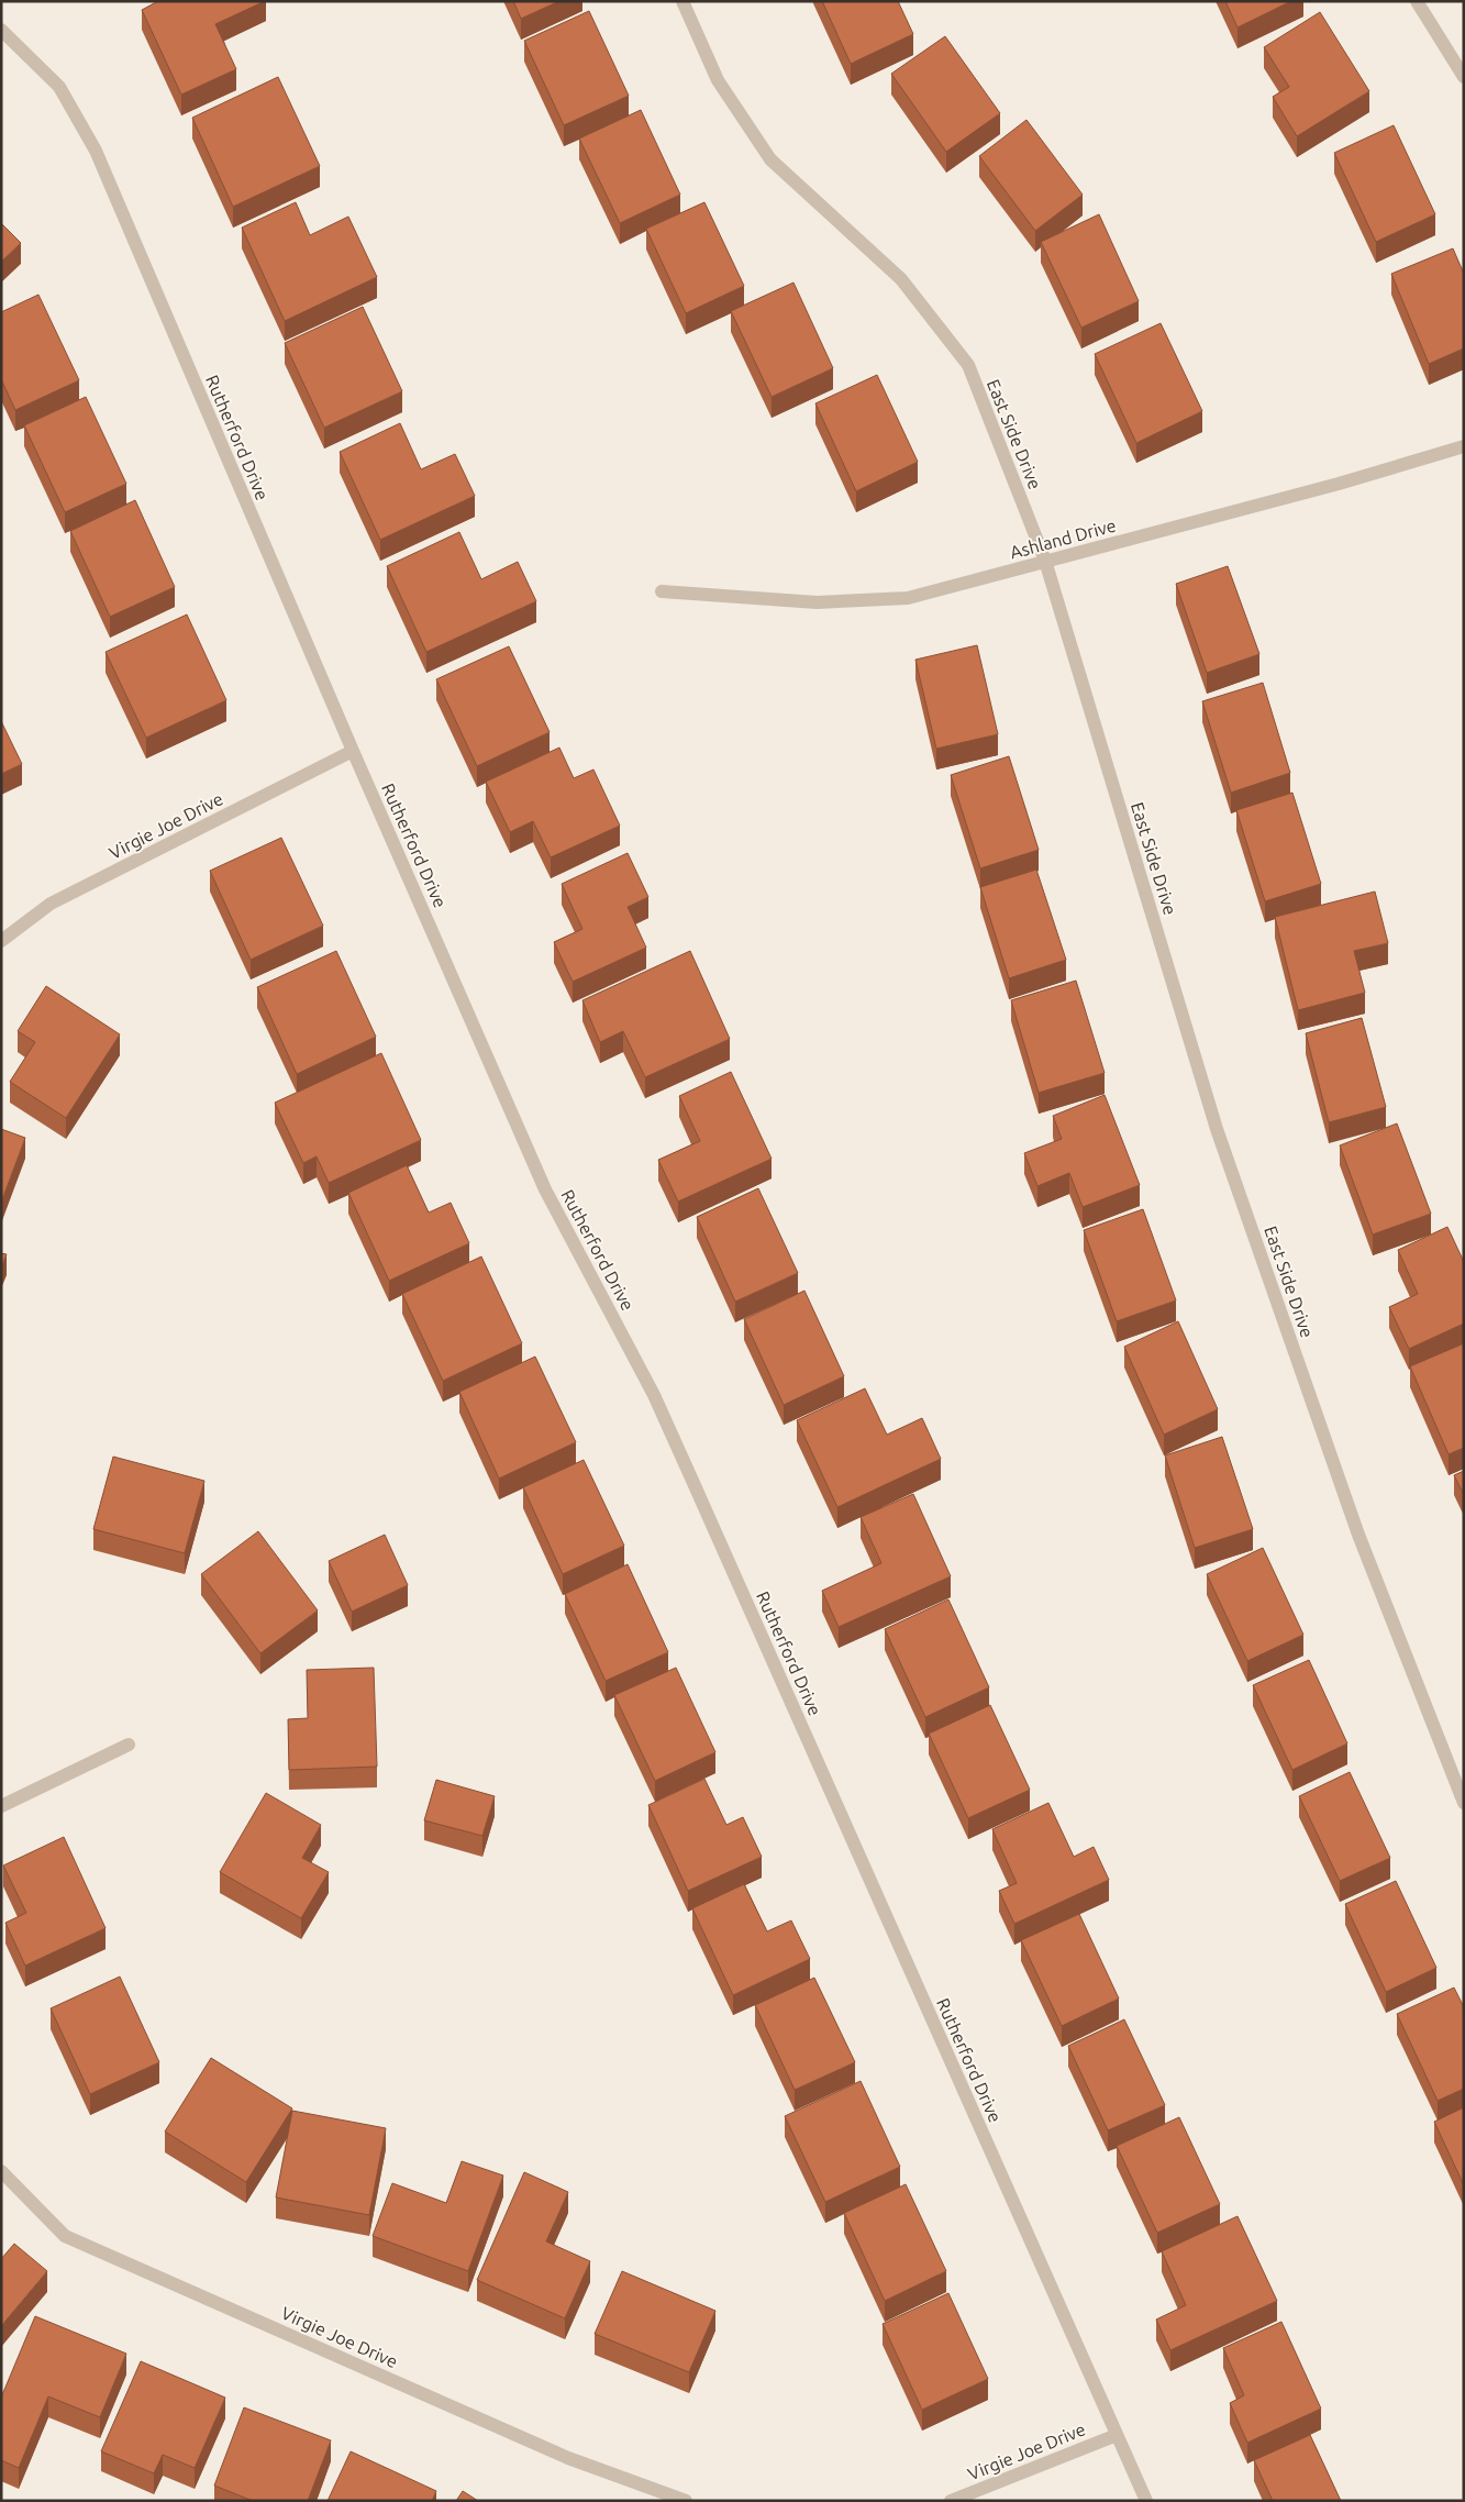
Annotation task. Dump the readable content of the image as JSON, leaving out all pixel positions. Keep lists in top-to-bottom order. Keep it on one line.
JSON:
{"streets":{"street":["East Side Drive","Rutherford Drive","Ashland Drive","Virgie Joe Drive"]},"crossings":[["East Side Drive","Ashland Drive"],["Rutherford Drive","Virgie Joe Drive"]]}
